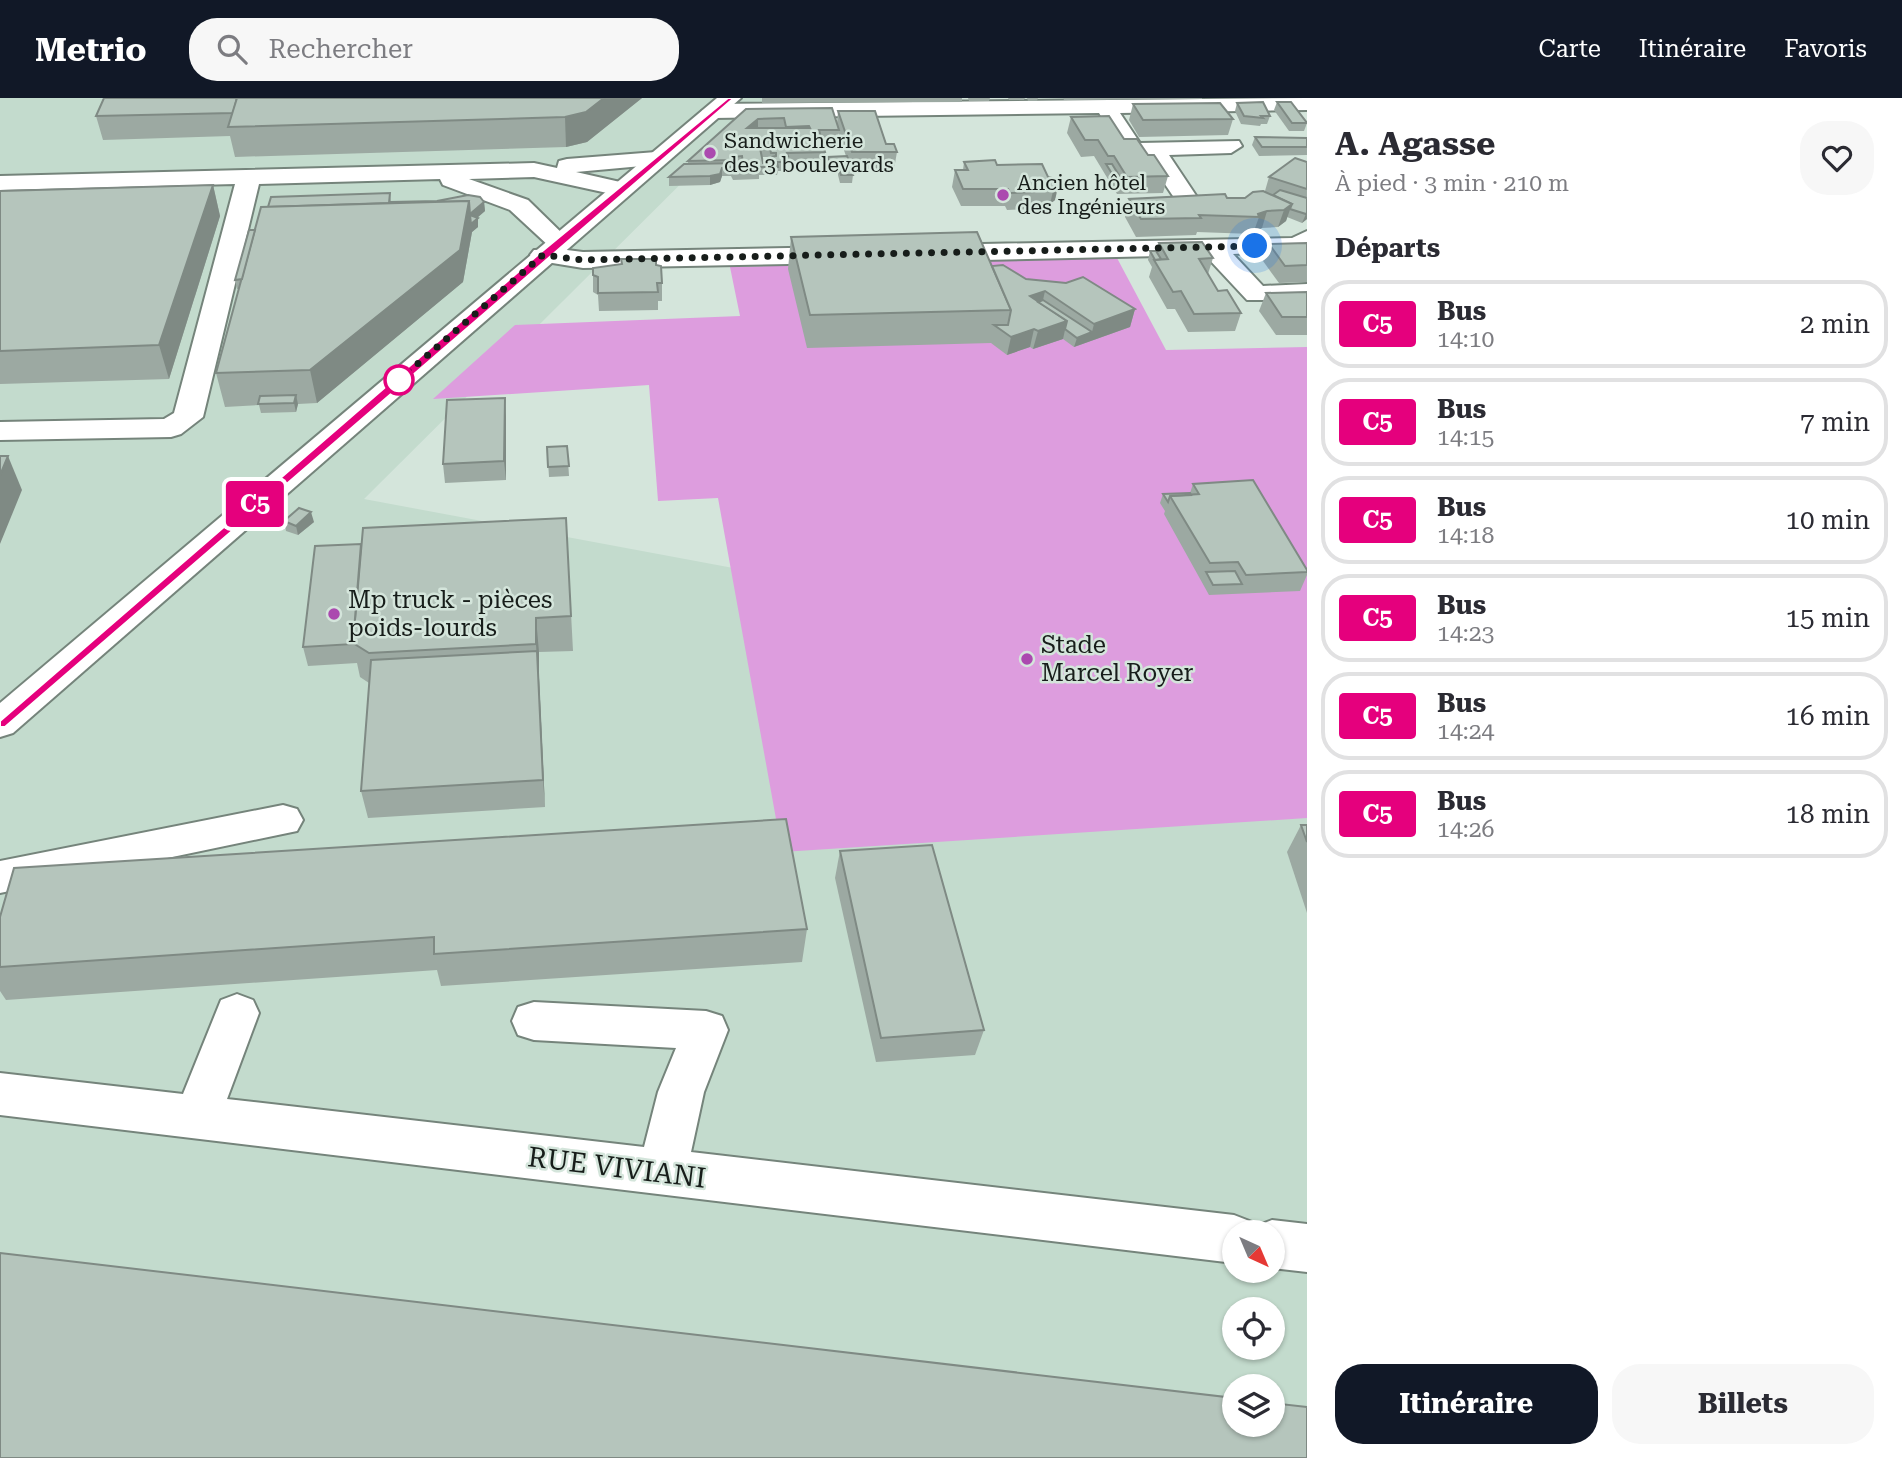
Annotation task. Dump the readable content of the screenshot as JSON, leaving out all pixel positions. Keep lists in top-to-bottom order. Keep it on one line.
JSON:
{"streets":{"street":["RUE VIVIANI"]},"places":["Sandwicherie des 3 boulevards","Ancien hôtel des Ingénieurs","Mp truck - pièces poids-lourds","Stade Marcel Royer"],"lines":["bus line C5"],"north":"bottom right","page":{"header":"Metrio","search":"Rechercher","nav":["Carte","Itinéraire","Favoris"],"on_map":"C5","heading":[["A. Agasse","À pied · 3 min · 210 m"],"Départs"],"list":[{"mark":"C5","name":"Bus","note":"14:10","value":"2 min"},{"mark":"C5","name":"Bus","note":"14:15","value":"7 min"},{"mark":"C5","name":"Bus","note":"14:18","value":"10 min"},{"mark":"C5","name":"Bus","note":"14:23","value":"15 min"},{"mark":"C5","name":"Bus","note":"14:24","value":"16 min"},{"mark":"C5","name":"Bus","note":"14:26","value":"18 min"}],"buttons":["Itinéraire","Billets"]}}
